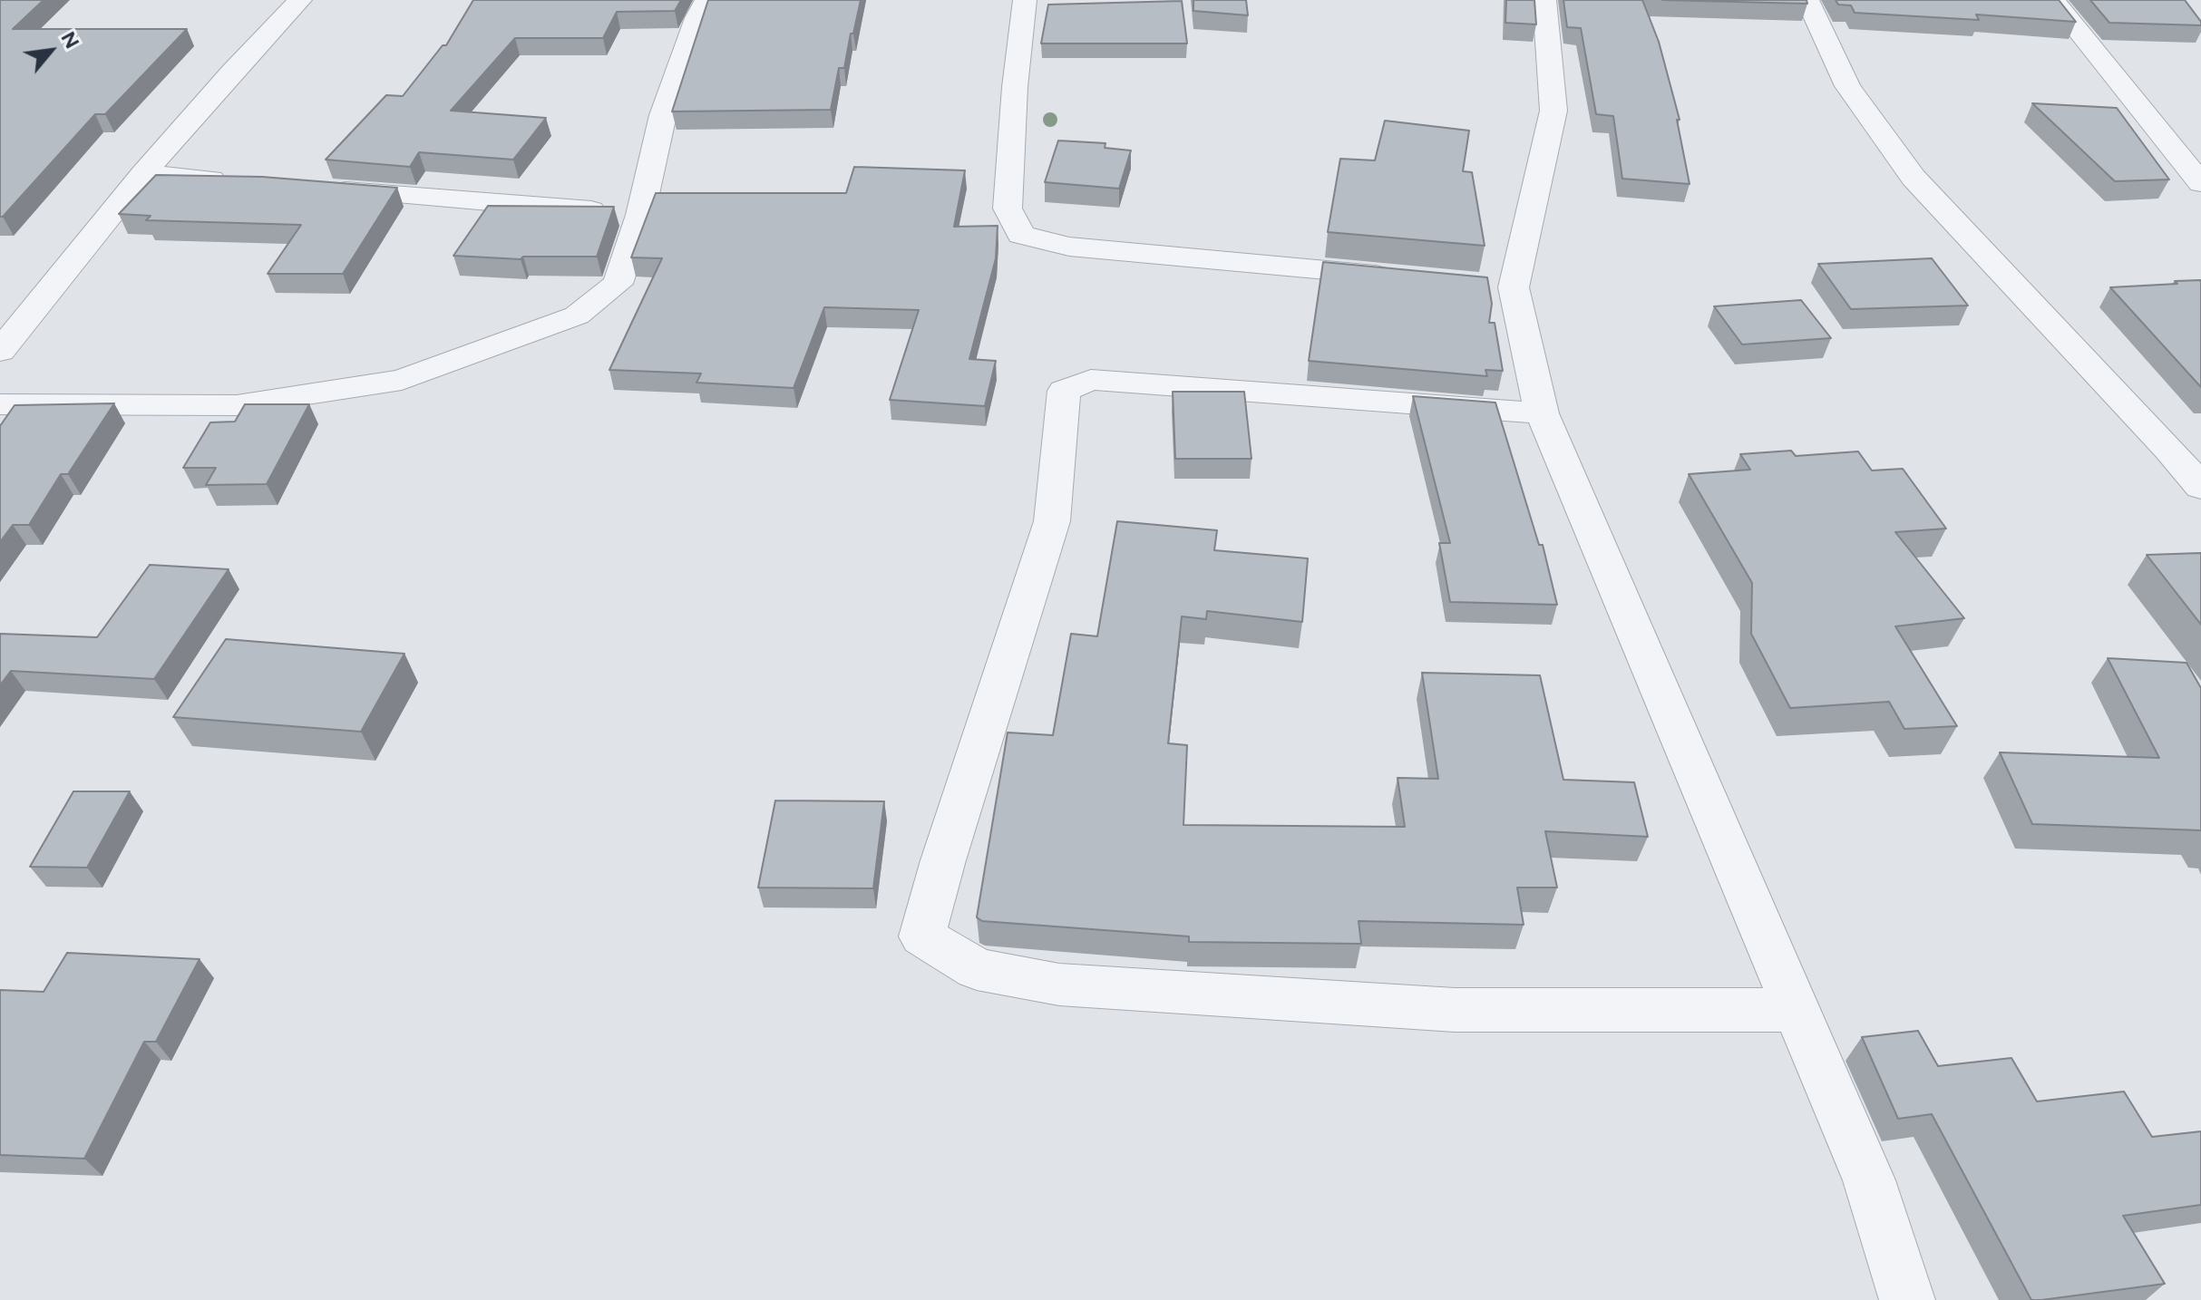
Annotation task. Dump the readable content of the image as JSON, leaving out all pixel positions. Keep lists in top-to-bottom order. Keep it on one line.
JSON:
{"north":"top right"}
